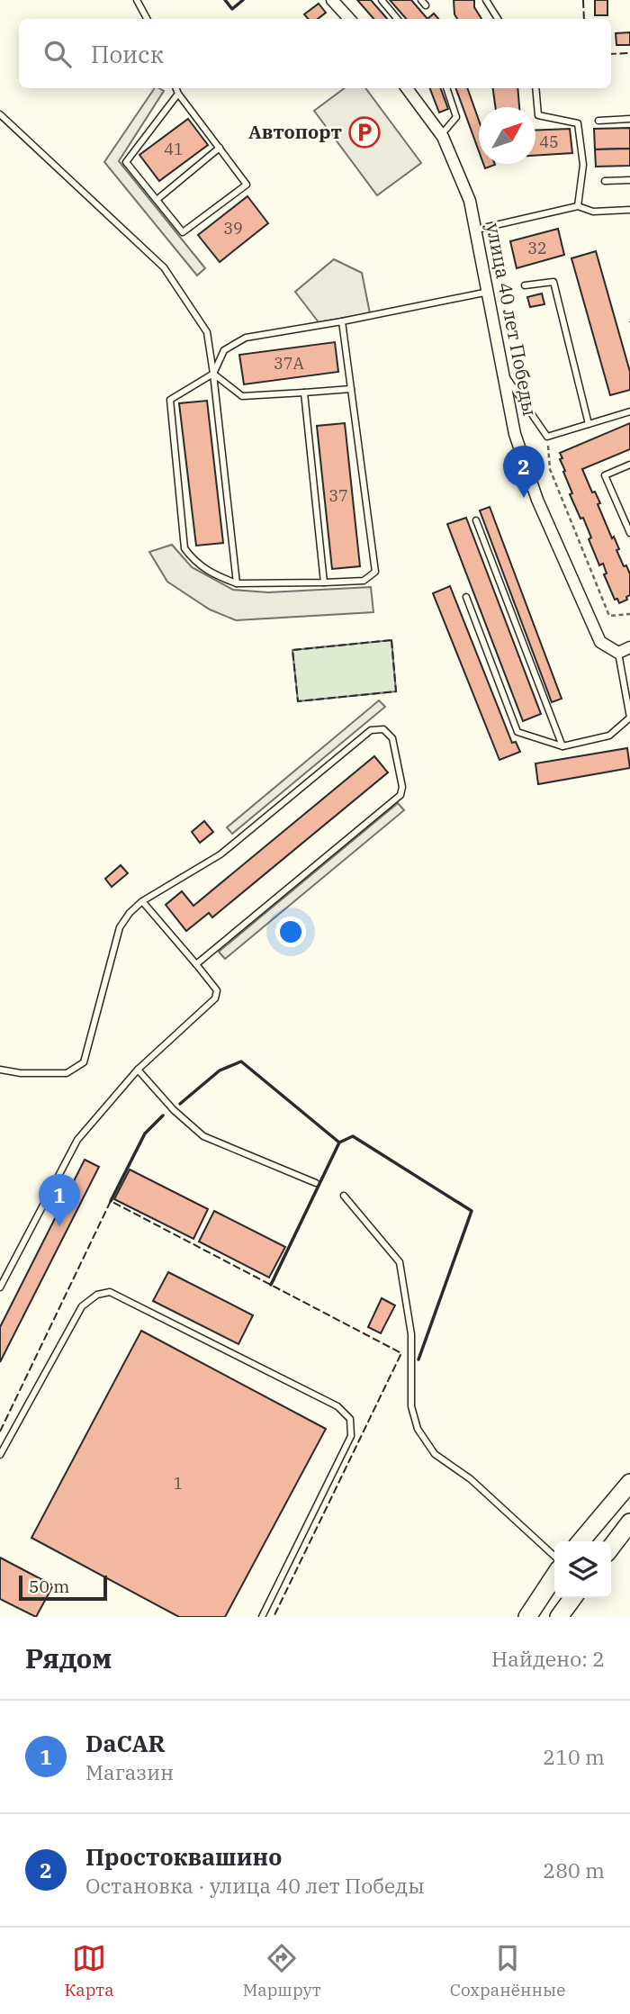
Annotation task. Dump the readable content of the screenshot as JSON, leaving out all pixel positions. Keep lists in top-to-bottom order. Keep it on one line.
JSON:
{"streets":{"street":["улица 40 лет Победы"]},"places":{"parking":["Автопорт"]},"house_numbers":["45","41","39","32","37А","37","1"],"scale_bar":"50 m","north":"top right","page":{"search":"Поиск","pins":["2","1"],"scale":"50 m","heading":["Рядом","Найдено: 2"],"list":[{"mark":"1","name":"DaCAR","note":"Магазин","value":"210 m"},{"mark":"2","name":"Простоквашино","note":"Остановка · улица 40 лет Победы","value":"280 m"}],"nav":["Карта","Маршрут","Сохранённые"]}}
